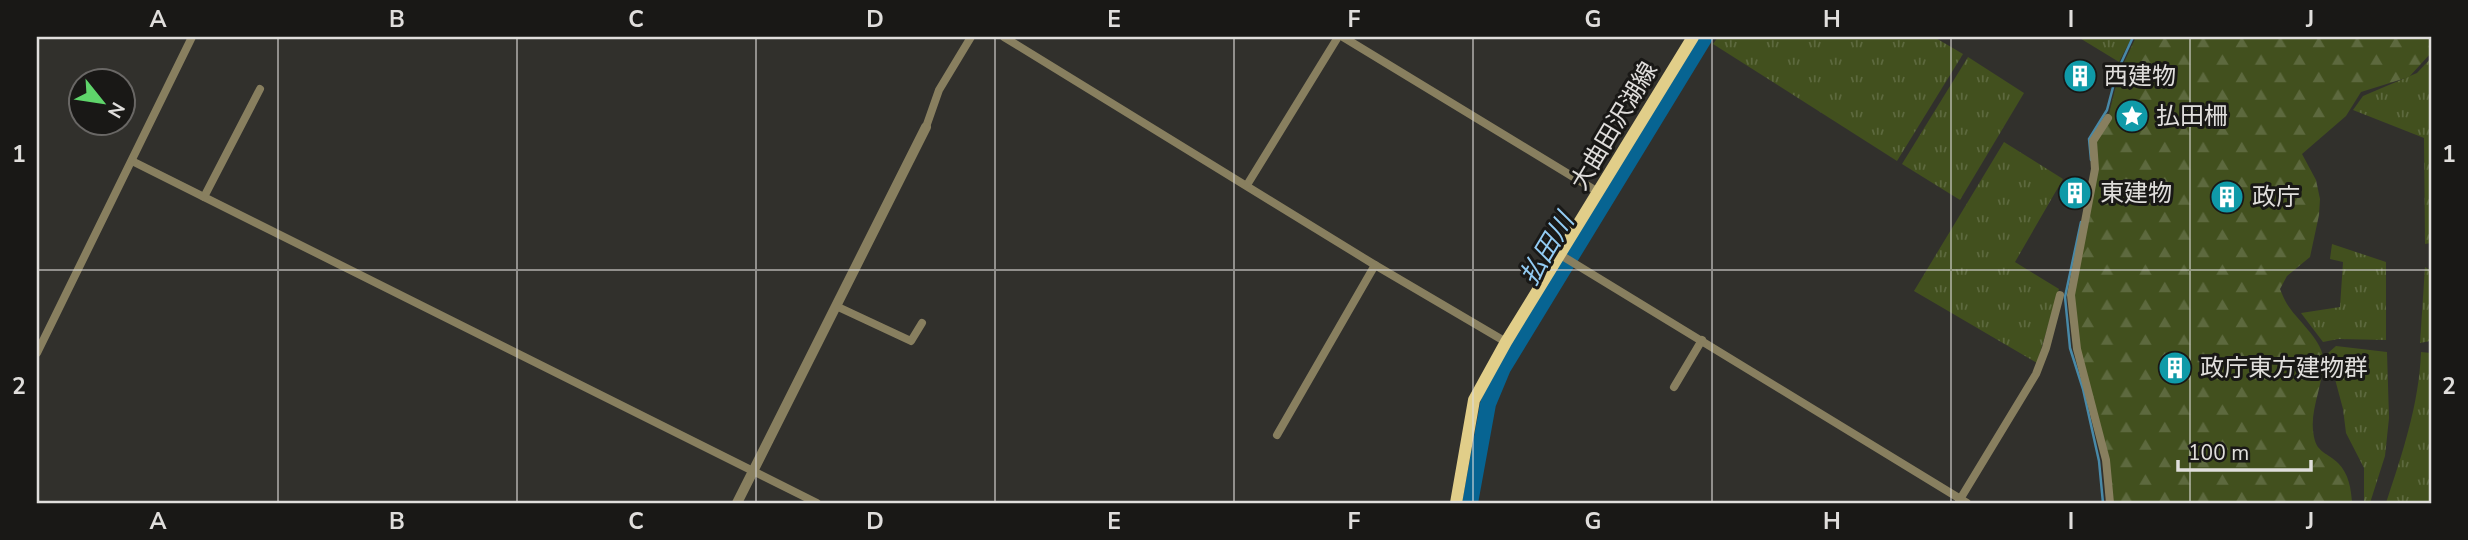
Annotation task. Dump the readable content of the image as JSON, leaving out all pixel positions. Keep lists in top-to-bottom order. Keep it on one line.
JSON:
{"streets":{"main road":["大曲田沢湖線"]},"water":["払田川"],"places":{"building":["西建物","東建物","政庁","政庁東方建物群"],"place":["払田柵"]},"scale_bar":"100 m","north":"bottom right","grid":{"columns":["A","B","C","D","E","F","G","H","I","J"],"rows":["1","2"]}}
